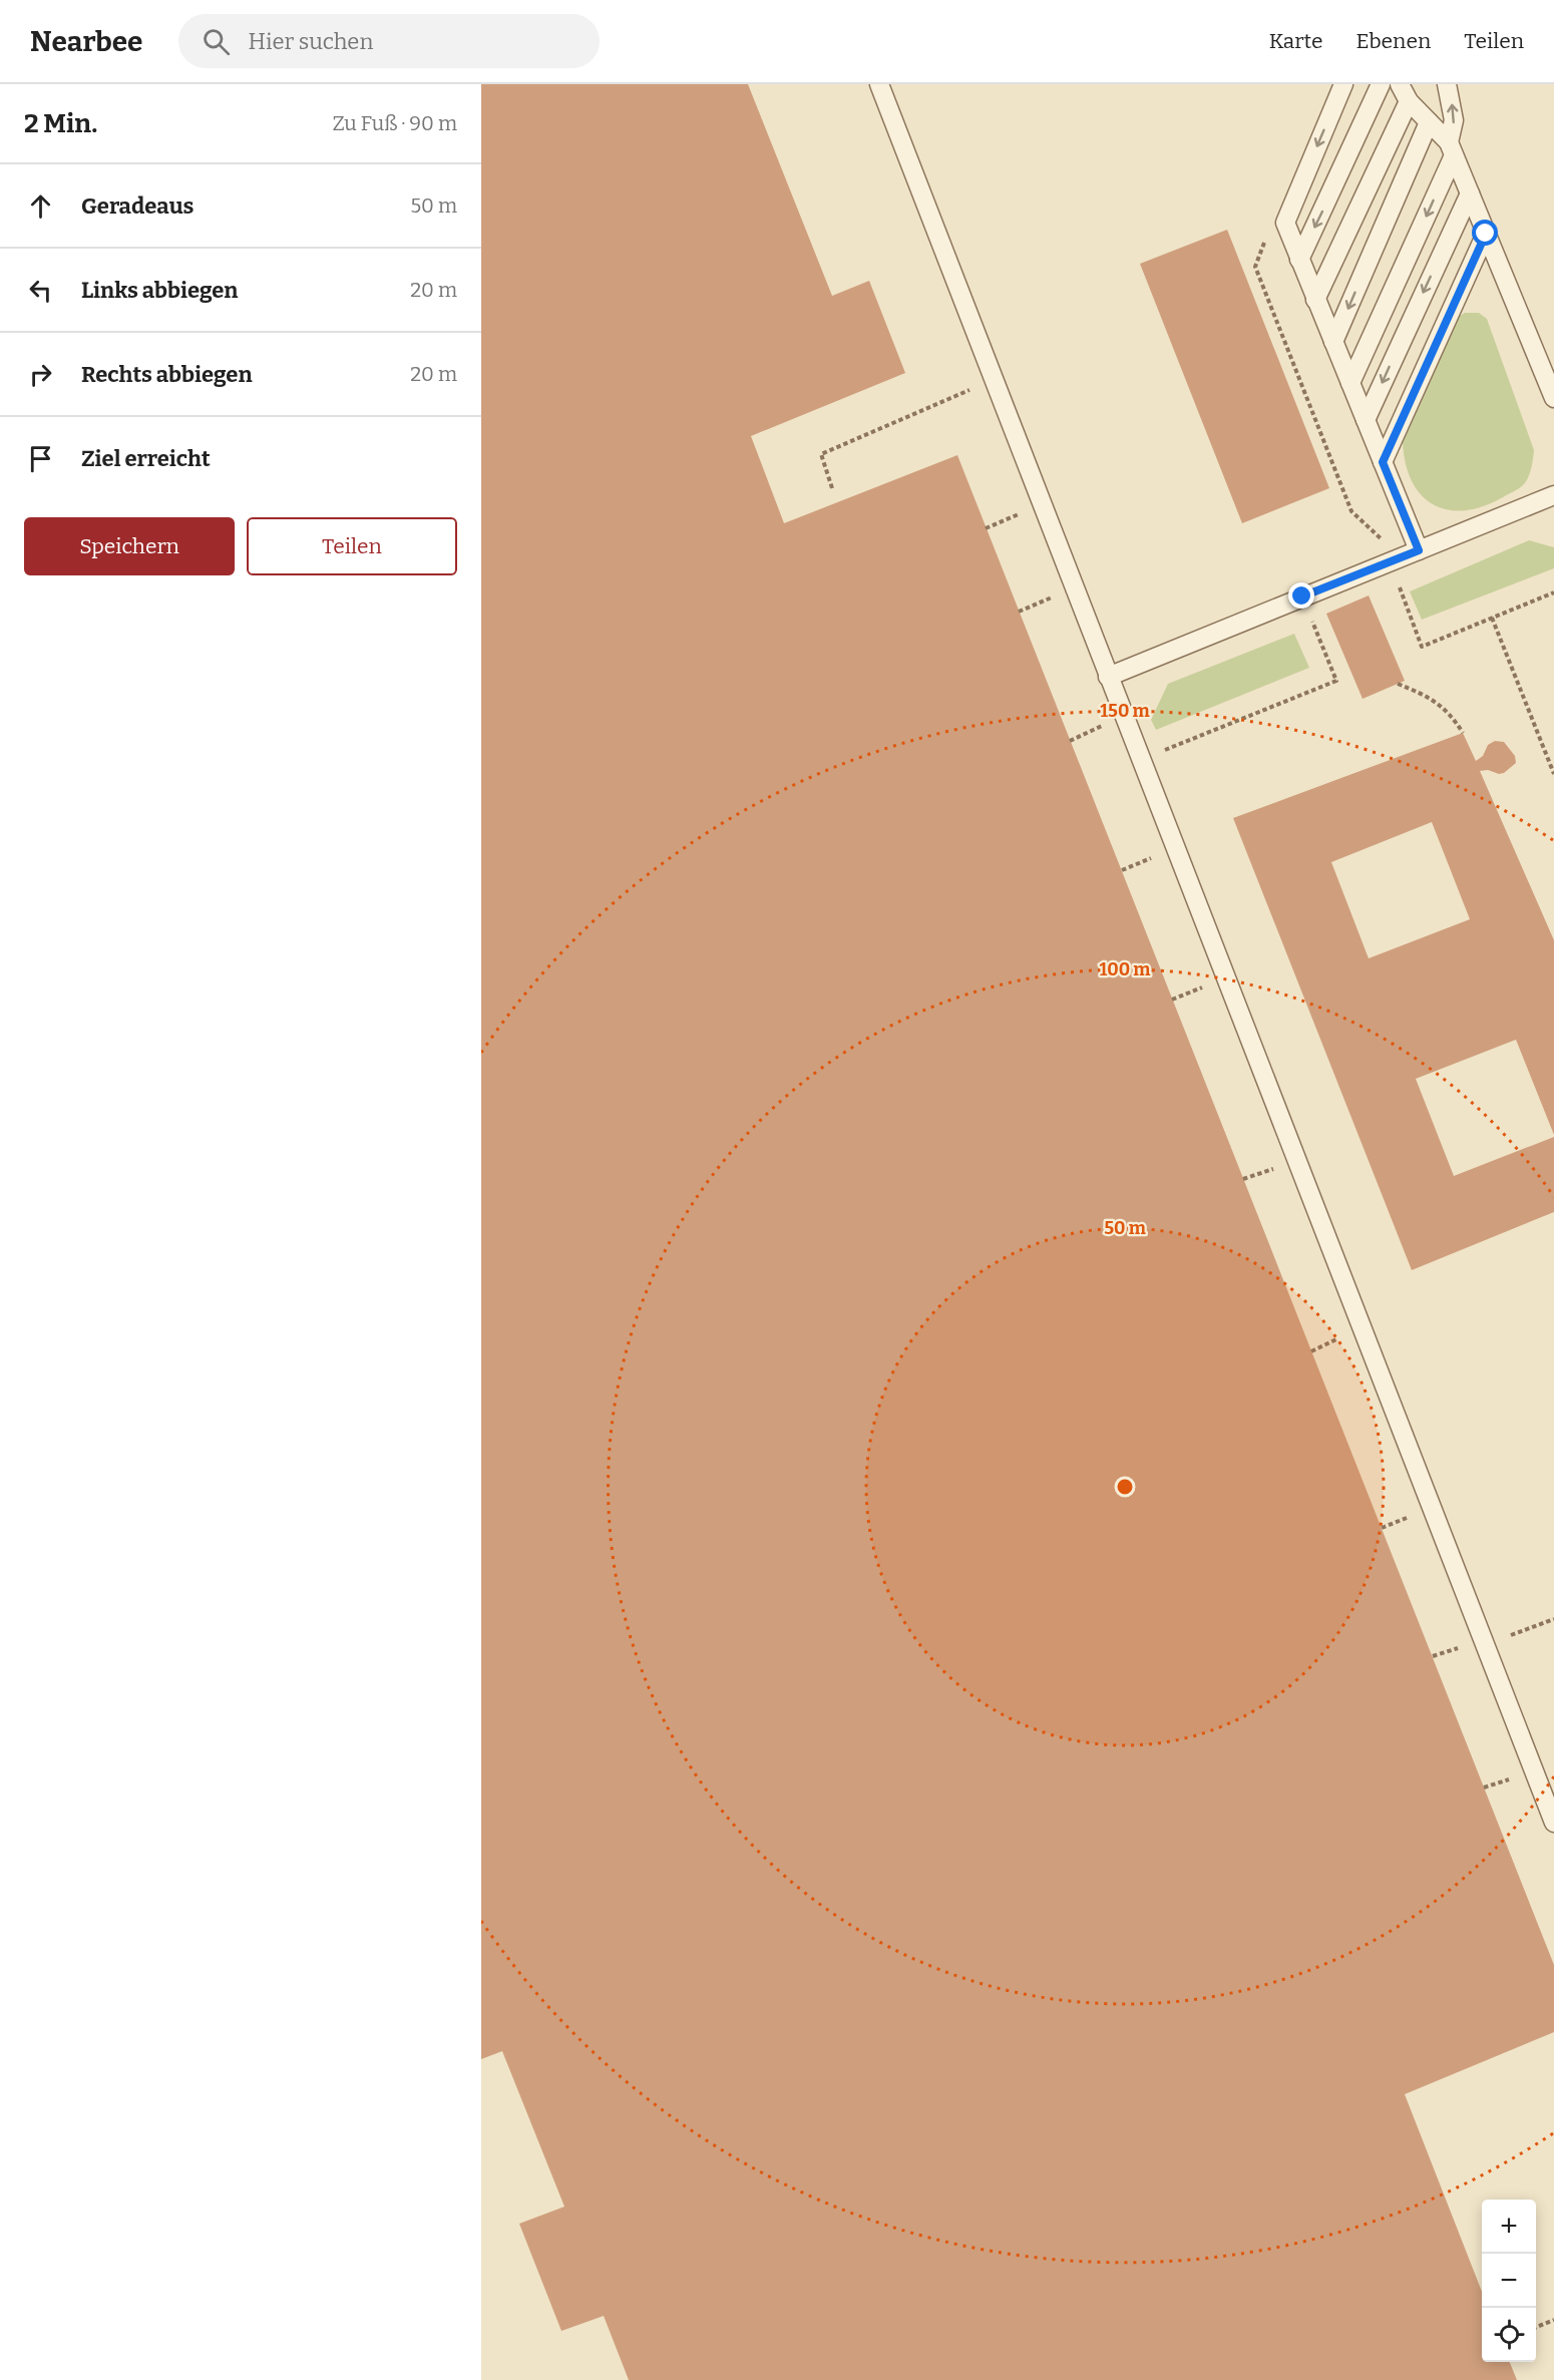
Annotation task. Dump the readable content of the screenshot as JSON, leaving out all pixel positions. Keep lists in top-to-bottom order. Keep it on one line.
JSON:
{"page":{"header":"Nearbee","search":"Hier suchen","nav":["Karte","Ebenen","Teilen"],"heading":["2 Min.","Zu Fuß · 90 m"],"list":[["Geradeaus","50 m"],["Links abbiegen","20 m"],["Rechts abbiegen","20 m"],"Ziel erreicht"],"buttons":["Speichern","Teilen"],"map_buttons":["+","−"]},"rings":["150 m","100 m","50 m"]}
